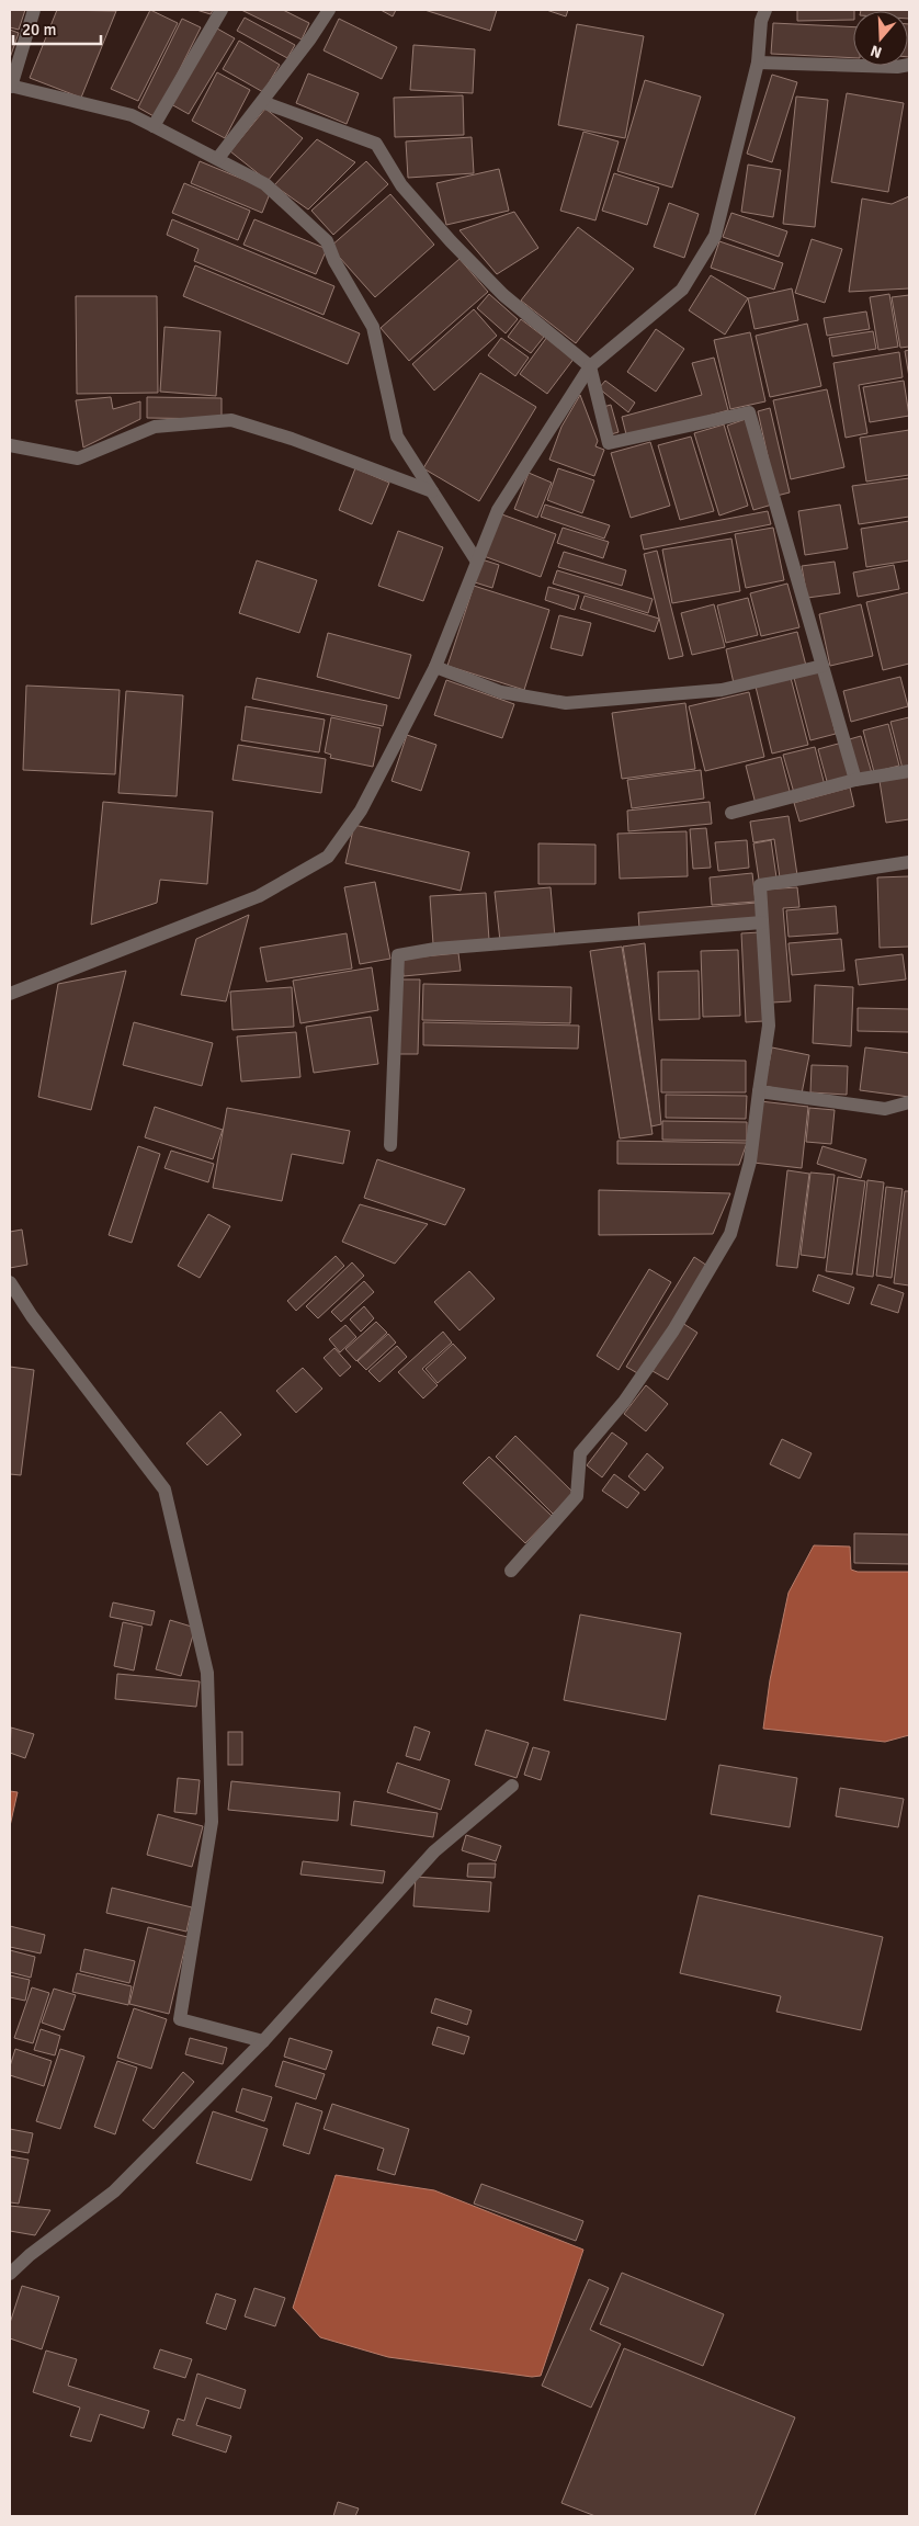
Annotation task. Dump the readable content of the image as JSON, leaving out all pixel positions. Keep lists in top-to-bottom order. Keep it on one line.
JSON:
{"scale_bar":"20 m","north":"bottom"}
